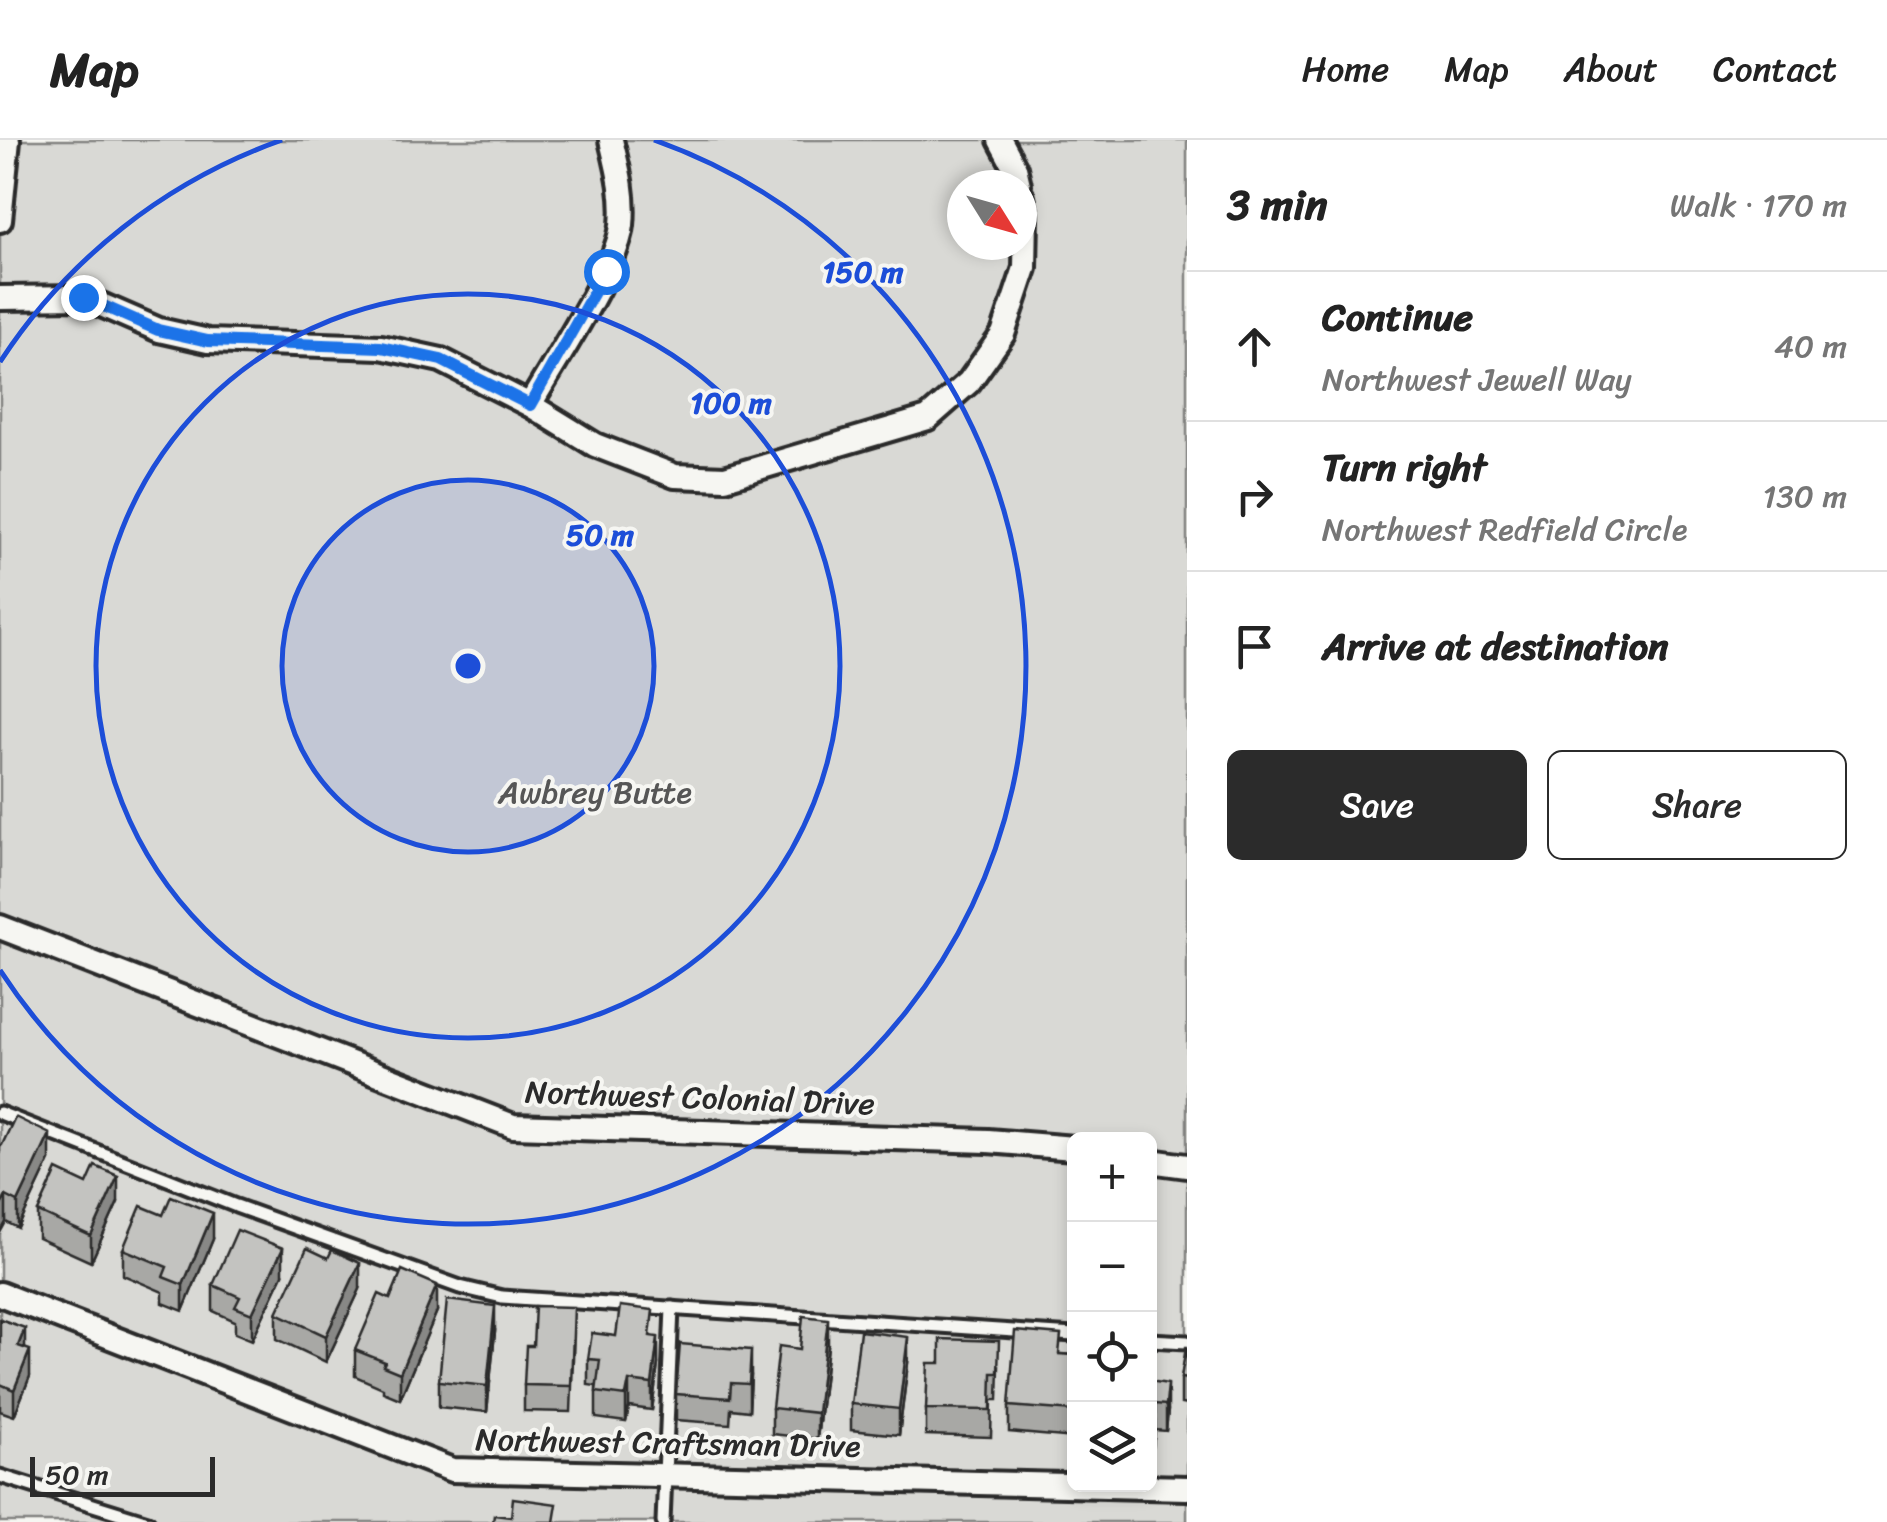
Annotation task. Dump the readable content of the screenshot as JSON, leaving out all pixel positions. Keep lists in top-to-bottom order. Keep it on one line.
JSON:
{"streets":{"street":["Northwest Colonial Drive","Northwest Craftsman Drive"]},"parks":["Awbrey Butte"],"scale_bar":"50 m","north":"bottom right","page":{"header":"Map","nav":["Home","Map","About","Contact"],"heading":["3 min","Walk · 170 m"],"list":[["Continue","Northwest Jewell Way","40 m"],["Turn right","Northwest Redfield Circle","130 m"],"Arrive at destination"],"buttons":["Save","Share"],"map_buttons":["+","−"],"scale":"50 m"},"rings":["150 m","100 m","50 m"]}
